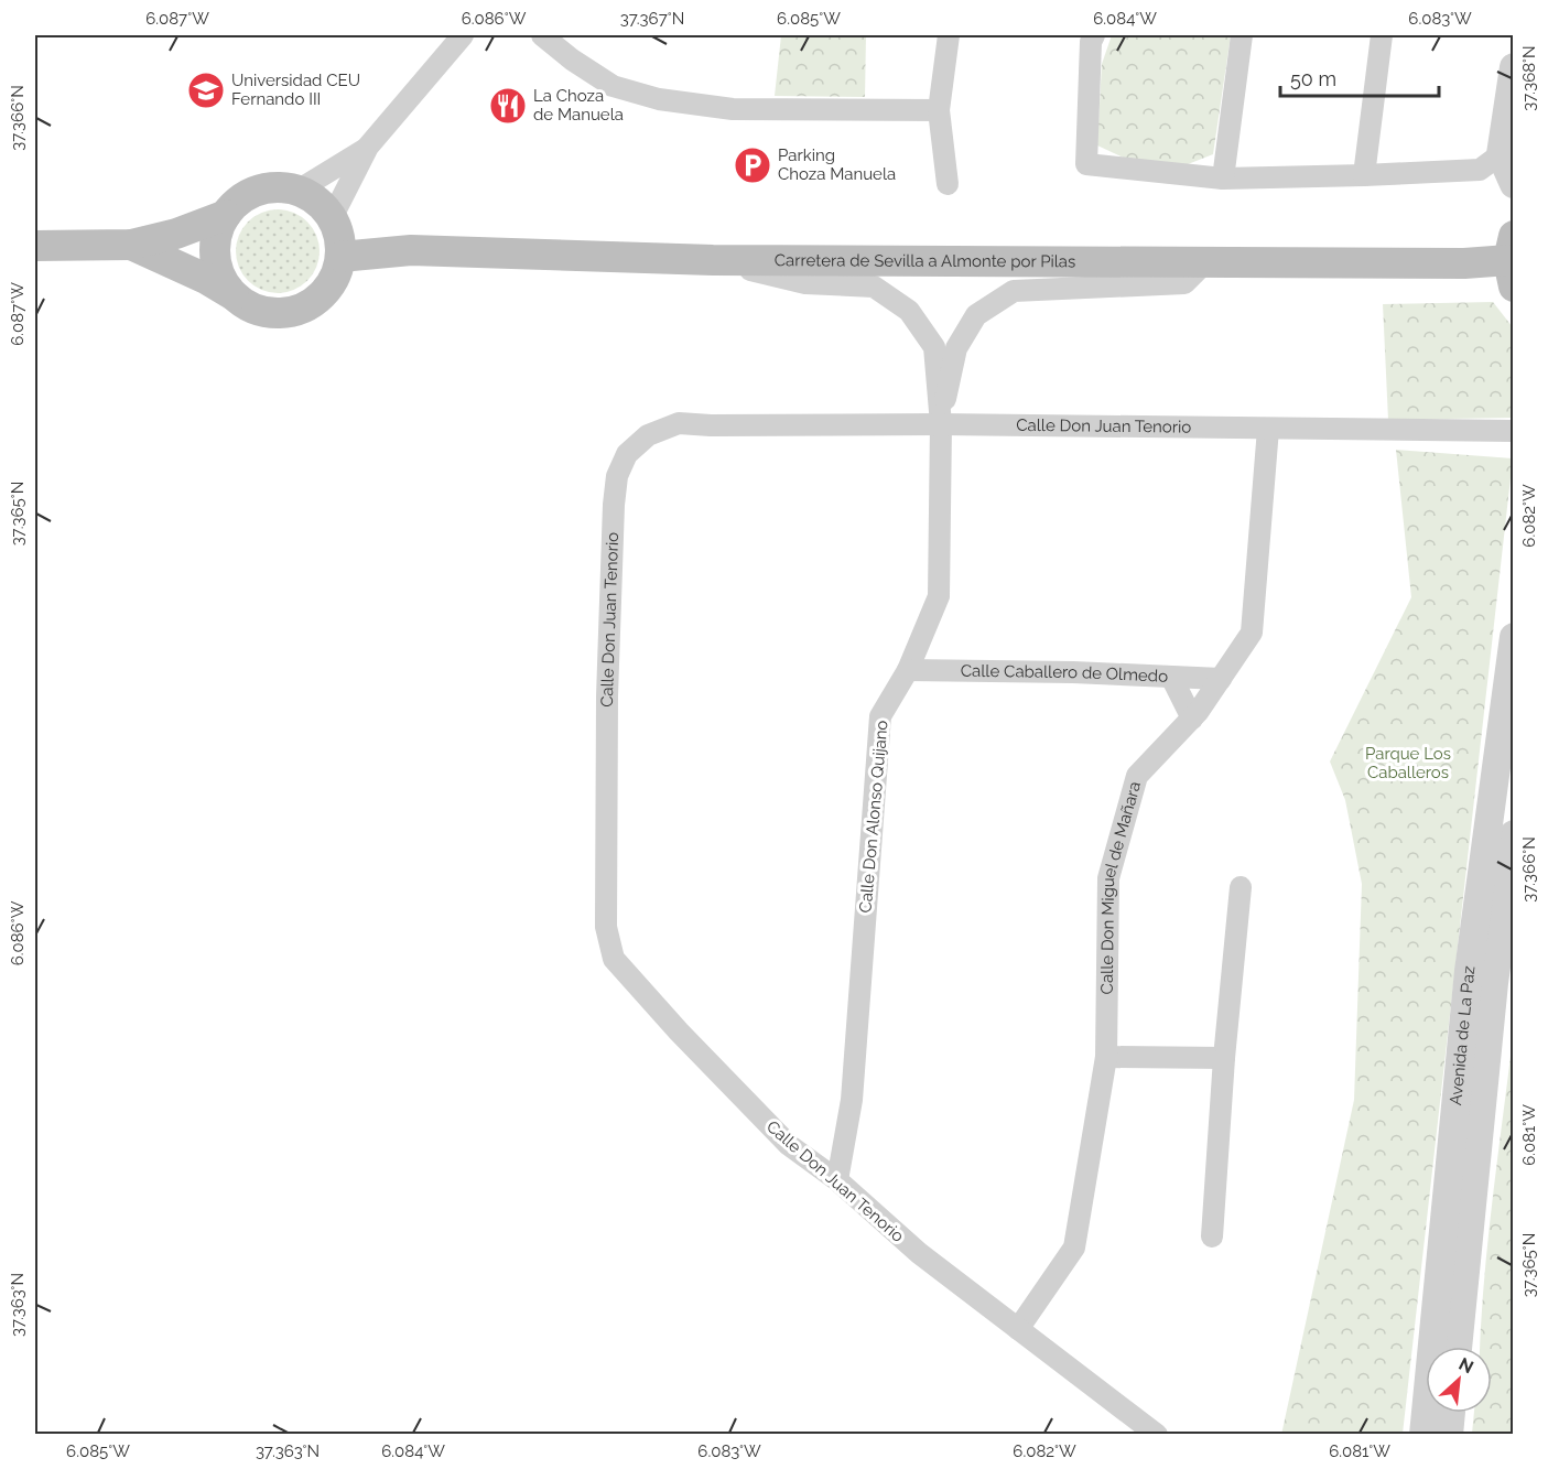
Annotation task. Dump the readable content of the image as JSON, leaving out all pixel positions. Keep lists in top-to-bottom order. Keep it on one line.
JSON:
{"streets":{"main road":["Carretera de Sevilla a Almonte por Pilas"],"street":["Calle Don Juan Tenorio","Calle Caballero de Olmedo","Calle Don Alonso Quijano","Calle Don Miguel de Mañara","Avenida de La Paz"]},"crossings":[["Calle Don Juan Tenorio","Calle Don Alonso Quijano"],["Calle Don Juan Tenorio","Calle Don Miguel de Mañara"],["Calle Caballero de Olmedo","Calle Don Alonso Quijano"],["Calle Caballero de Olmedo","Calle Don Miguel de Mañara"]],"parks":["Parque Los Caballeros"],"places":{"school or university":["Universidad CEU Fernando III"],"restaurant":["La Choza de Manuela"],"parking":["Parking Choza Manuela"]},"scale_bar":"50 m","north":"top right","coordinates":["6.087°W","6.086°W","37.367°N","6.085°W","6.084°W","6.083°W","37.368°N","37.366°N","37.365°N","6.082°W","6.081°W","37.363°N"]}
